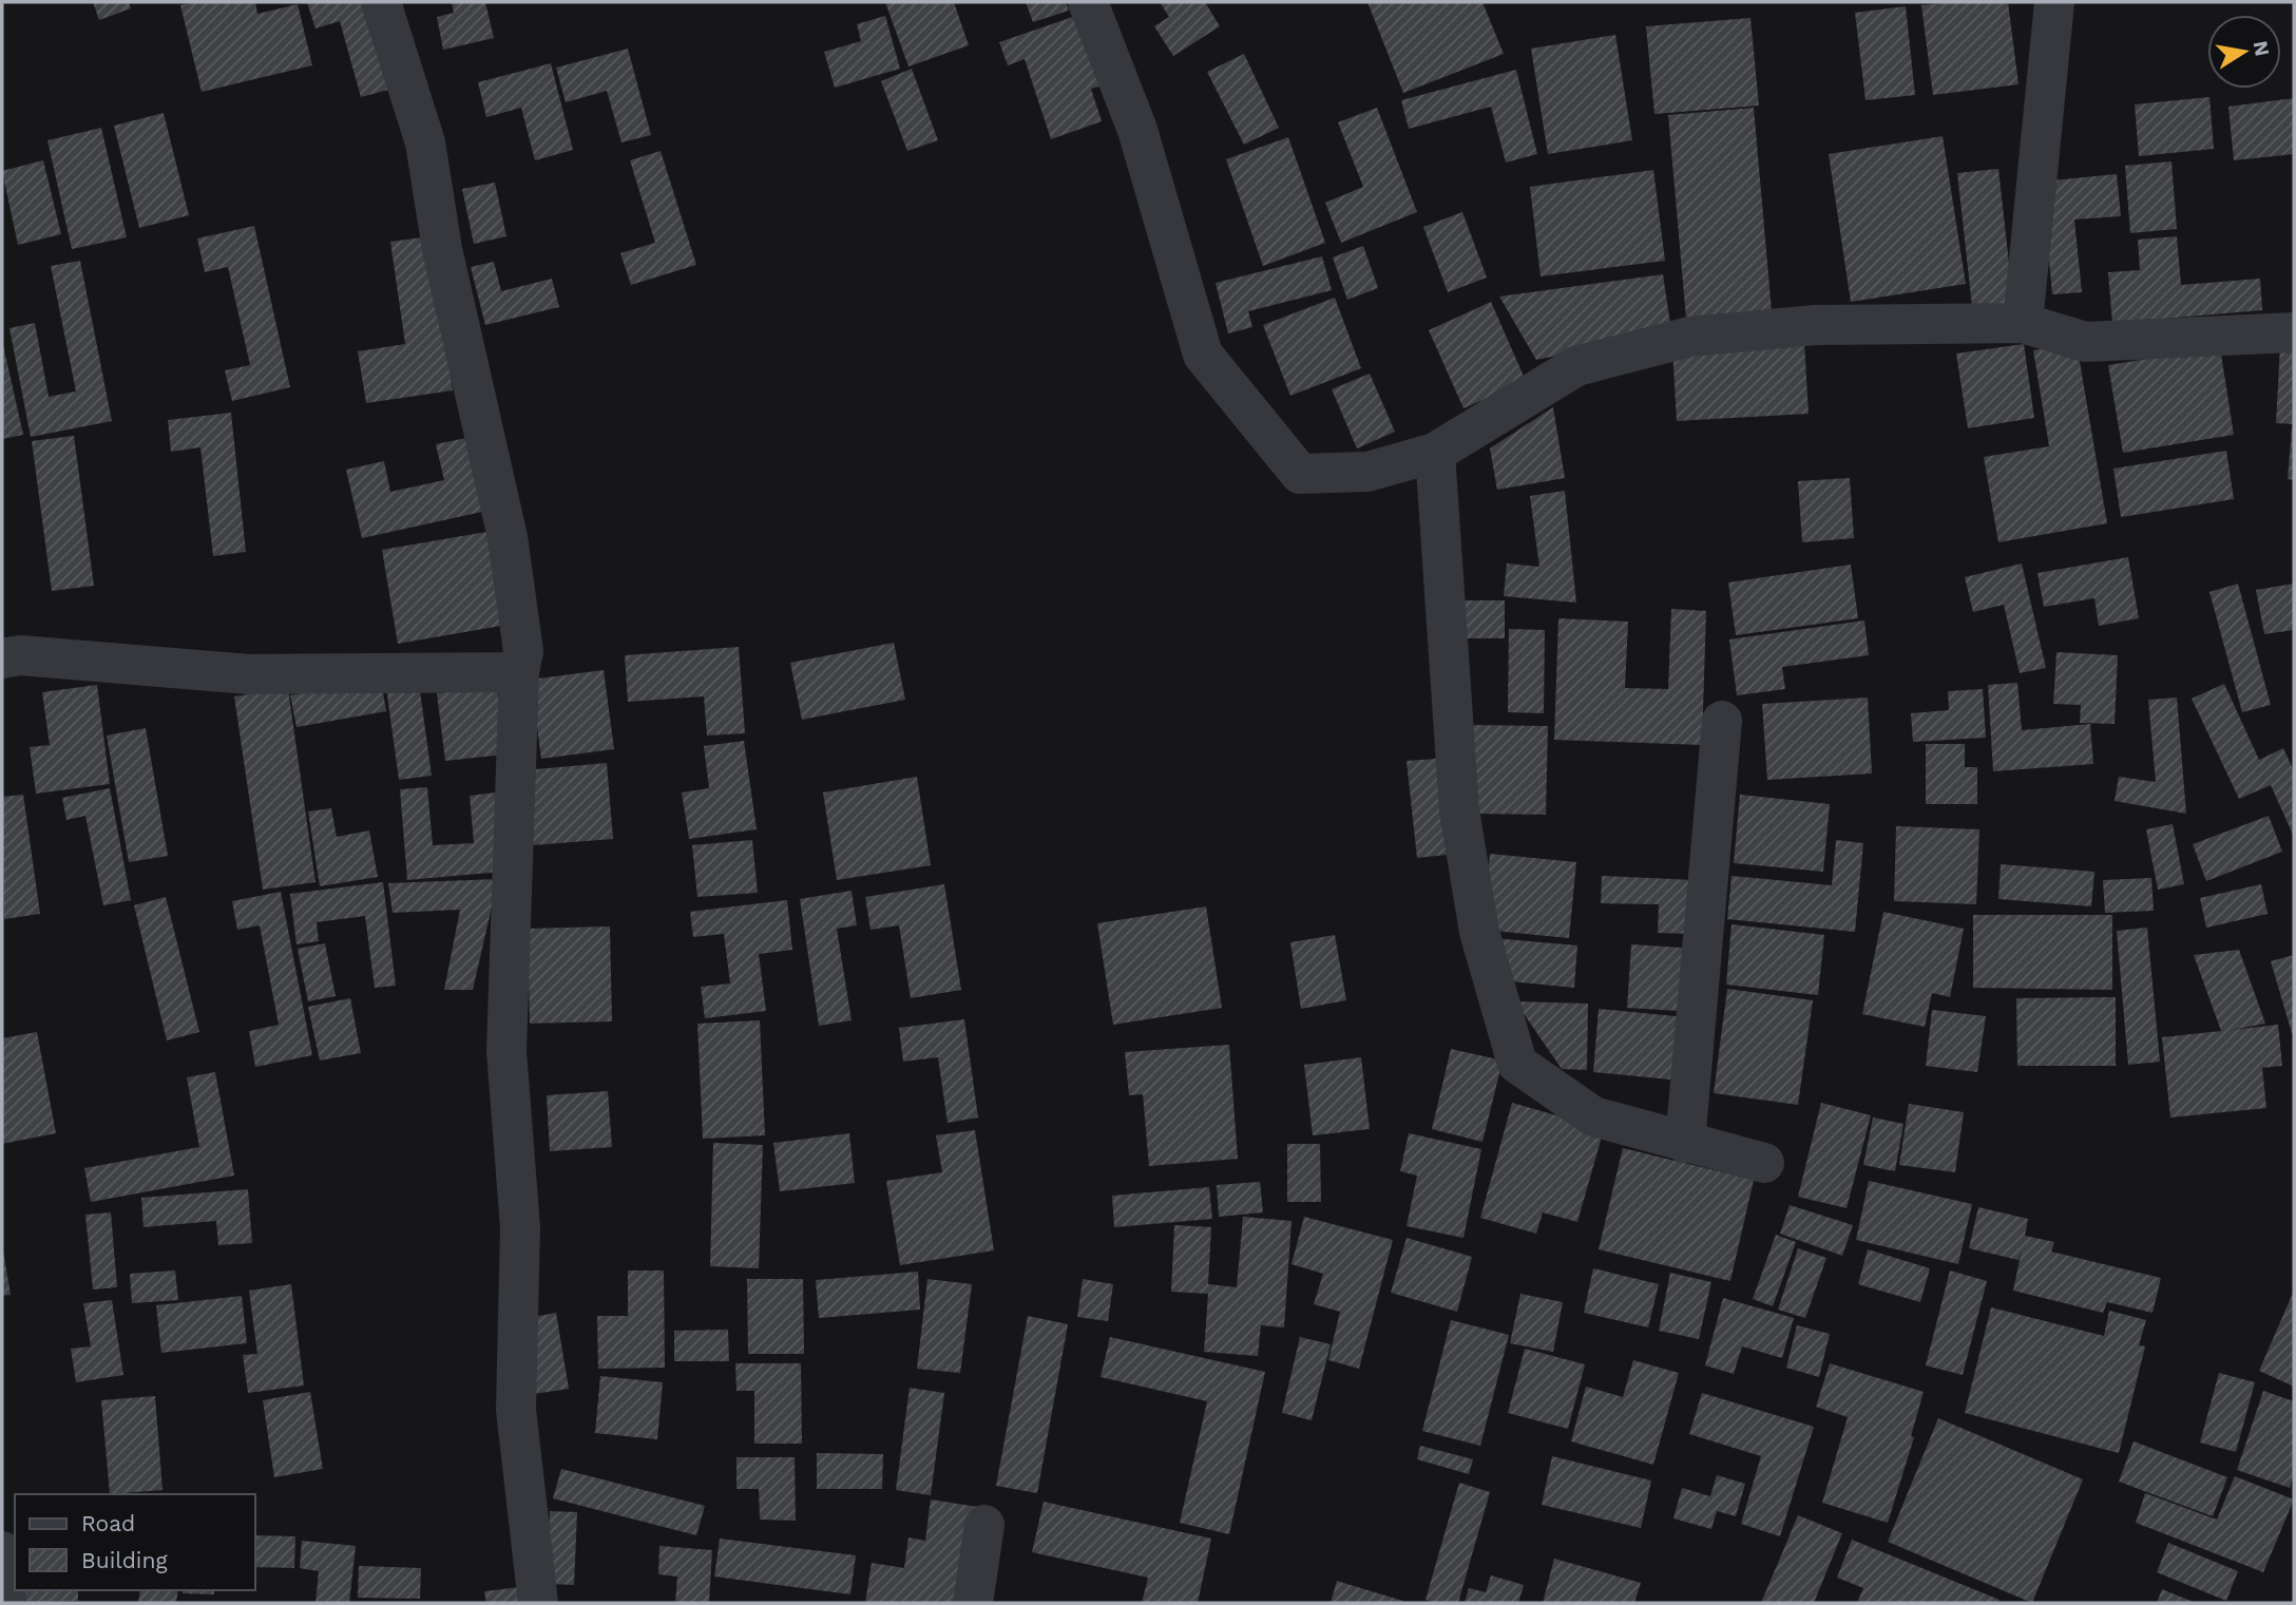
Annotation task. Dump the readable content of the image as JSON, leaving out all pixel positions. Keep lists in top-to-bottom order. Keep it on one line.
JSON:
{"legend":["Road","Building"],"north":"right"}
